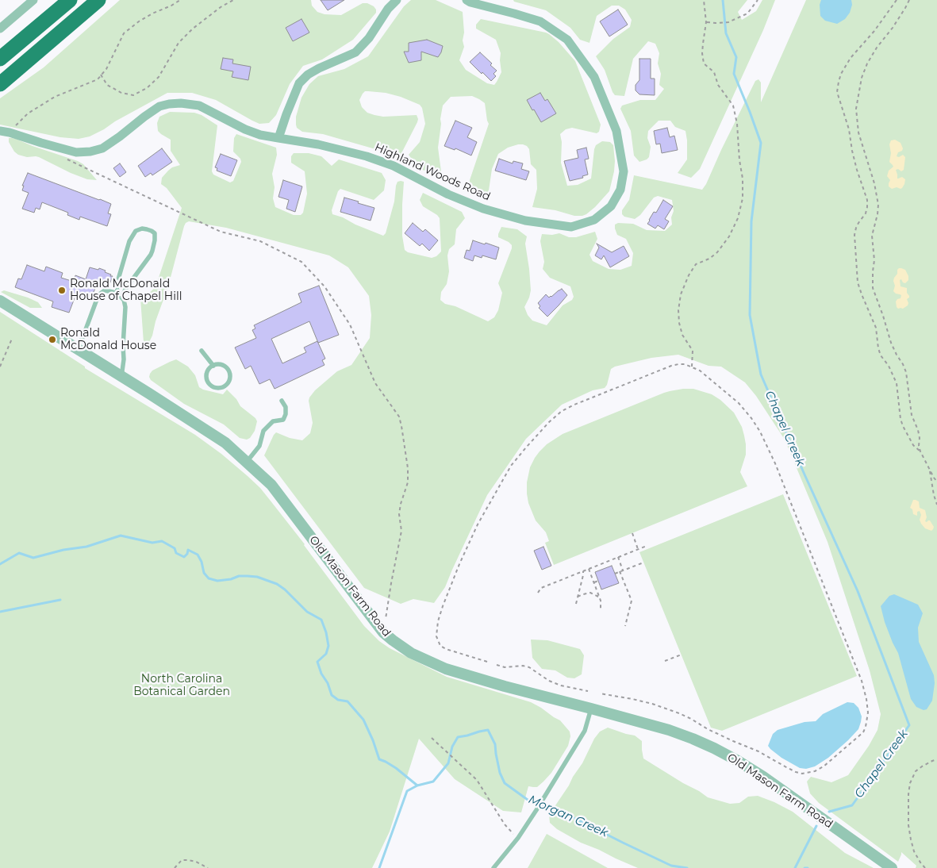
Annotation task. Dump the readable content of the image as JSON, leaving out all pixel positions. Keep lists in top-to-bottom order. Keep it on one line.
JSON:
{"streets":{"street":["Highland Woods Road","Old Mason Farm Road"]},"water":["Chapel Creek","Morgan Creek"],"parks":["North Carolina Botanical Garden"],"places":["Ronald McDonald House of Chapel Hill","Ronald McDonald House"]}
